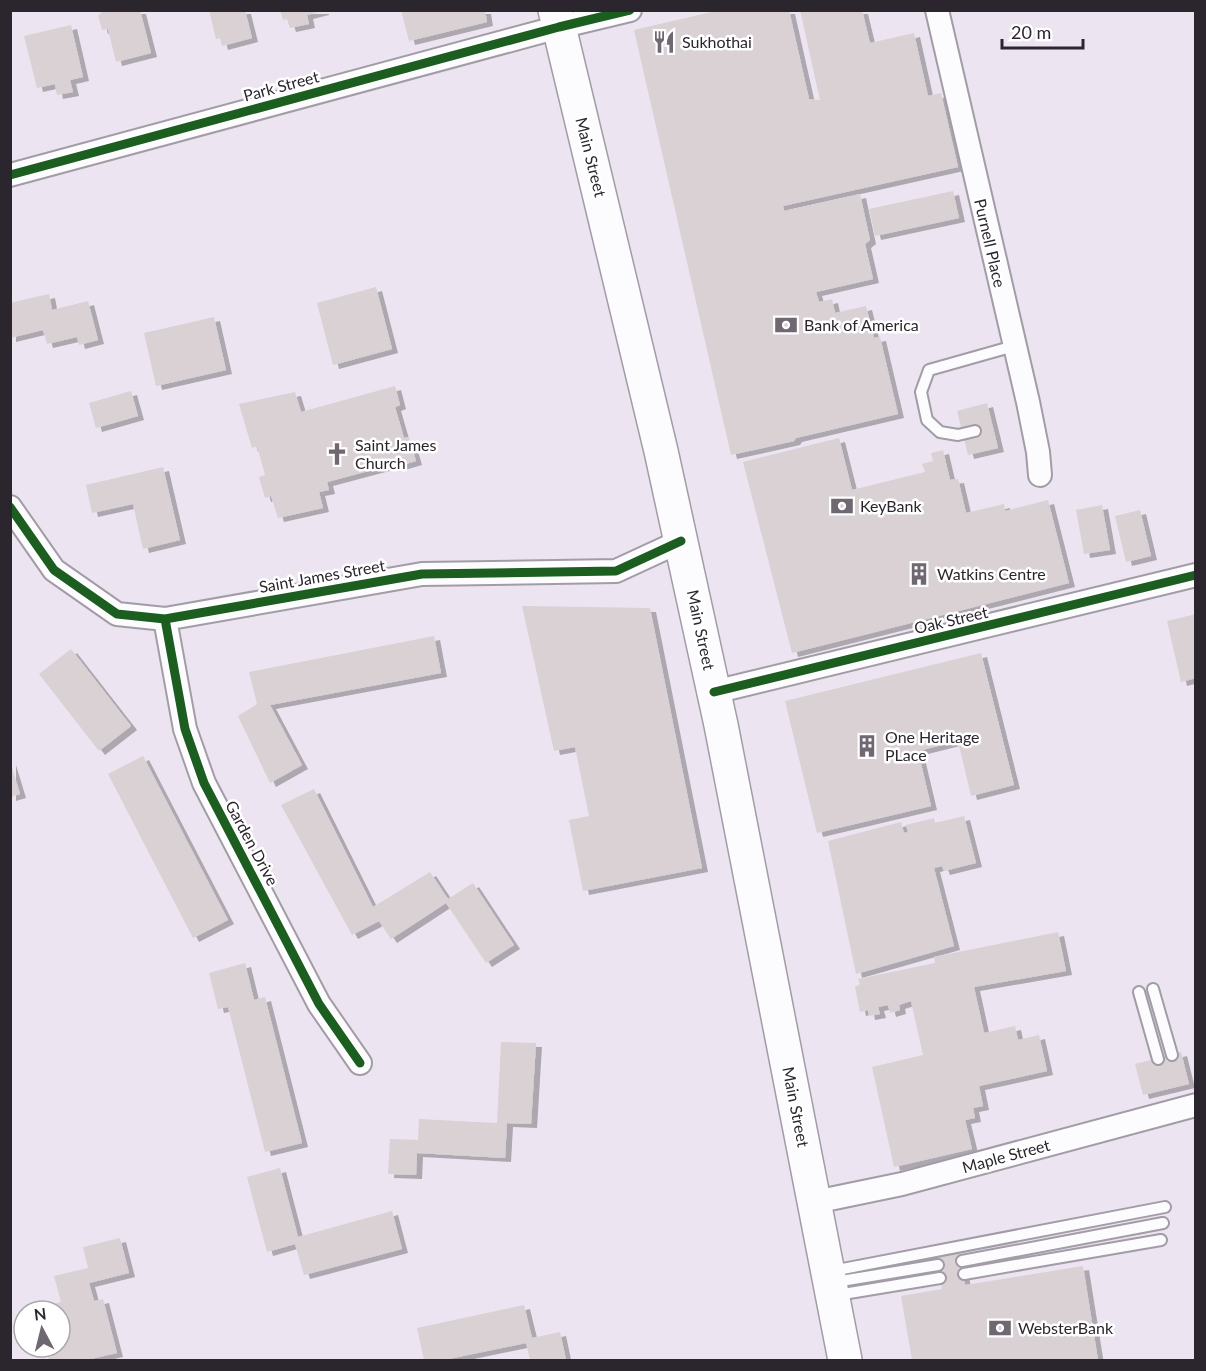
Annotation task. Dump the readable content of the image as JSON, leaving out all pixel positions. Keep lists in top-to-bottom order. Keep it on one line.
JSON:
{"streets":{"main road":["Main Street"],"street":["Park Street","Purnell Place","Saint James Street","Oak Street","Garden Drive","Maple Street"]},"crossings":[["Park Street","Main Street"],["Main Street","Saint James Street"],["Main Street","Oak Street"],["Main Street","Maple Street"],["Saint James Street","Garden Drive"]],"places":{"restaurant":["Sukhothai"],"bank":["Bank of America","KeyBank","WebsterBank"],"church":["Saint James Church"],"building":["Watkins Centre","One Heritage PLace"]},"scale_bar":"20 m","north":"top"}
